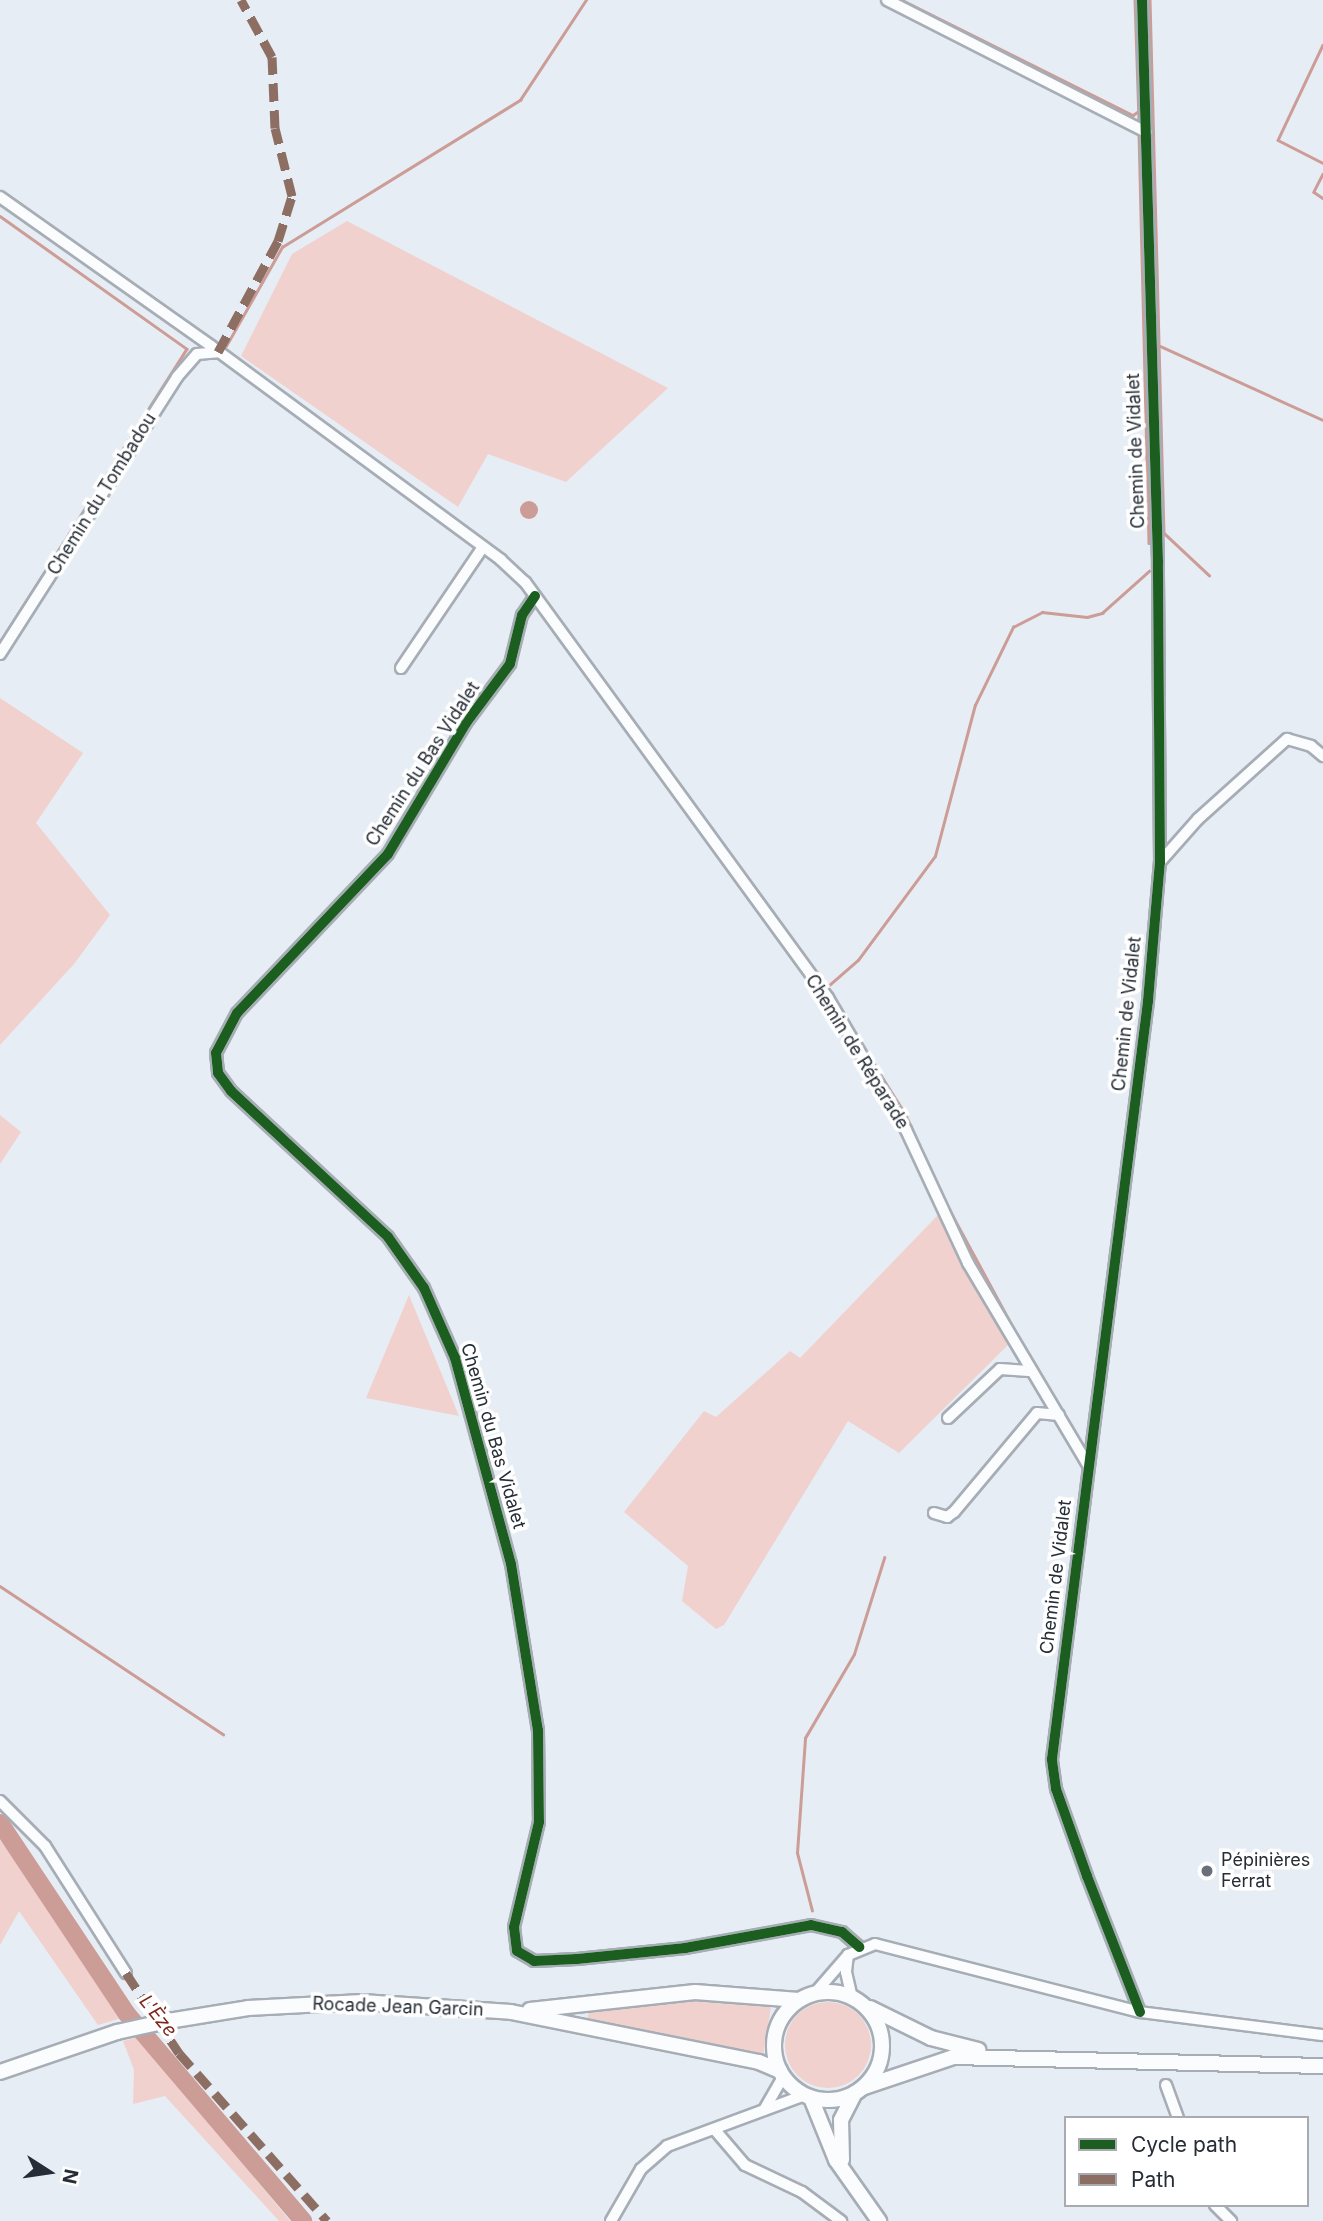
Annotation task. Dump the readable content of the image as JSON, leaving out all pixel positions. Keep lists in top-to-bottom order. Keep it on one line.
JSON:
{"streets":{"main road":["Rocade Jean Garcin"],"street":["Chemin de Vidalet","Chemin du Tombadou","Chemin du Bas Vidalet","Chemin de Réparade"]},"crossings":[["Chemin de Vidalet","Chemin de Réparade"],["Chemin du Tombadou","Chemin de Réparade"],["Chemin du Bas Vidalet","Chemin de Réparade"]],"water":["L'Èze"],"places":["Pépinières Ferrat"],"legend":["Cycle path","Path"],"north":"right"}
